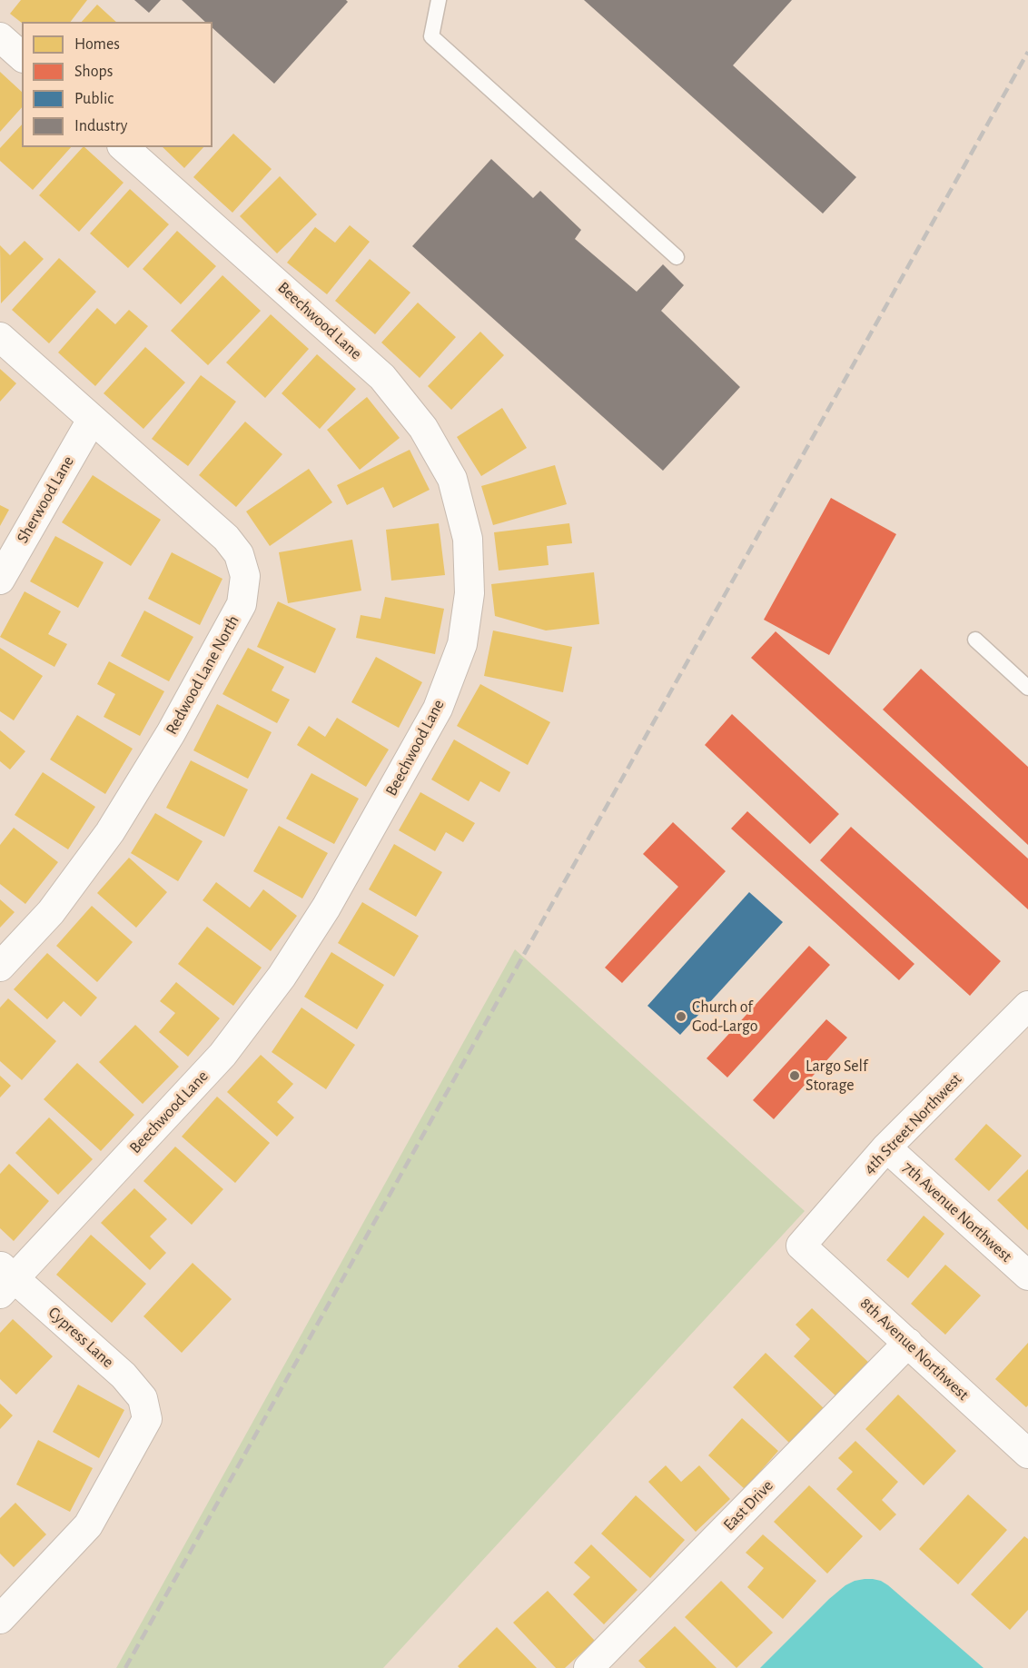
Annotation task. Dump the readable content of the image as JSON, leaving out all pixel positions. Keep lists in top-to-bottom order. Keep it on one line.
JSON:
{"streets":{"street":["Beechwood Lane","Sherwood Lane","Redwood Lane North","4th Street Northwest","7th Avenue Northwest","Cypress Lane","8th Avenue Northwest","East Drive"]},"crossings":[["Beechwood Lane","Cypress Lane"],["Sherwood Lane","Redwood Lane North"],["4th Street Northwest","7th Avenue Northwest"],["4th Street Northwest","8th Avenue Northwest"],["8th Avenue Northwest","East Drive"]],"places":["Church of God-Largo","Largo Self Storage"],"legend":["Homes","Shops","Public","Industry"]}
